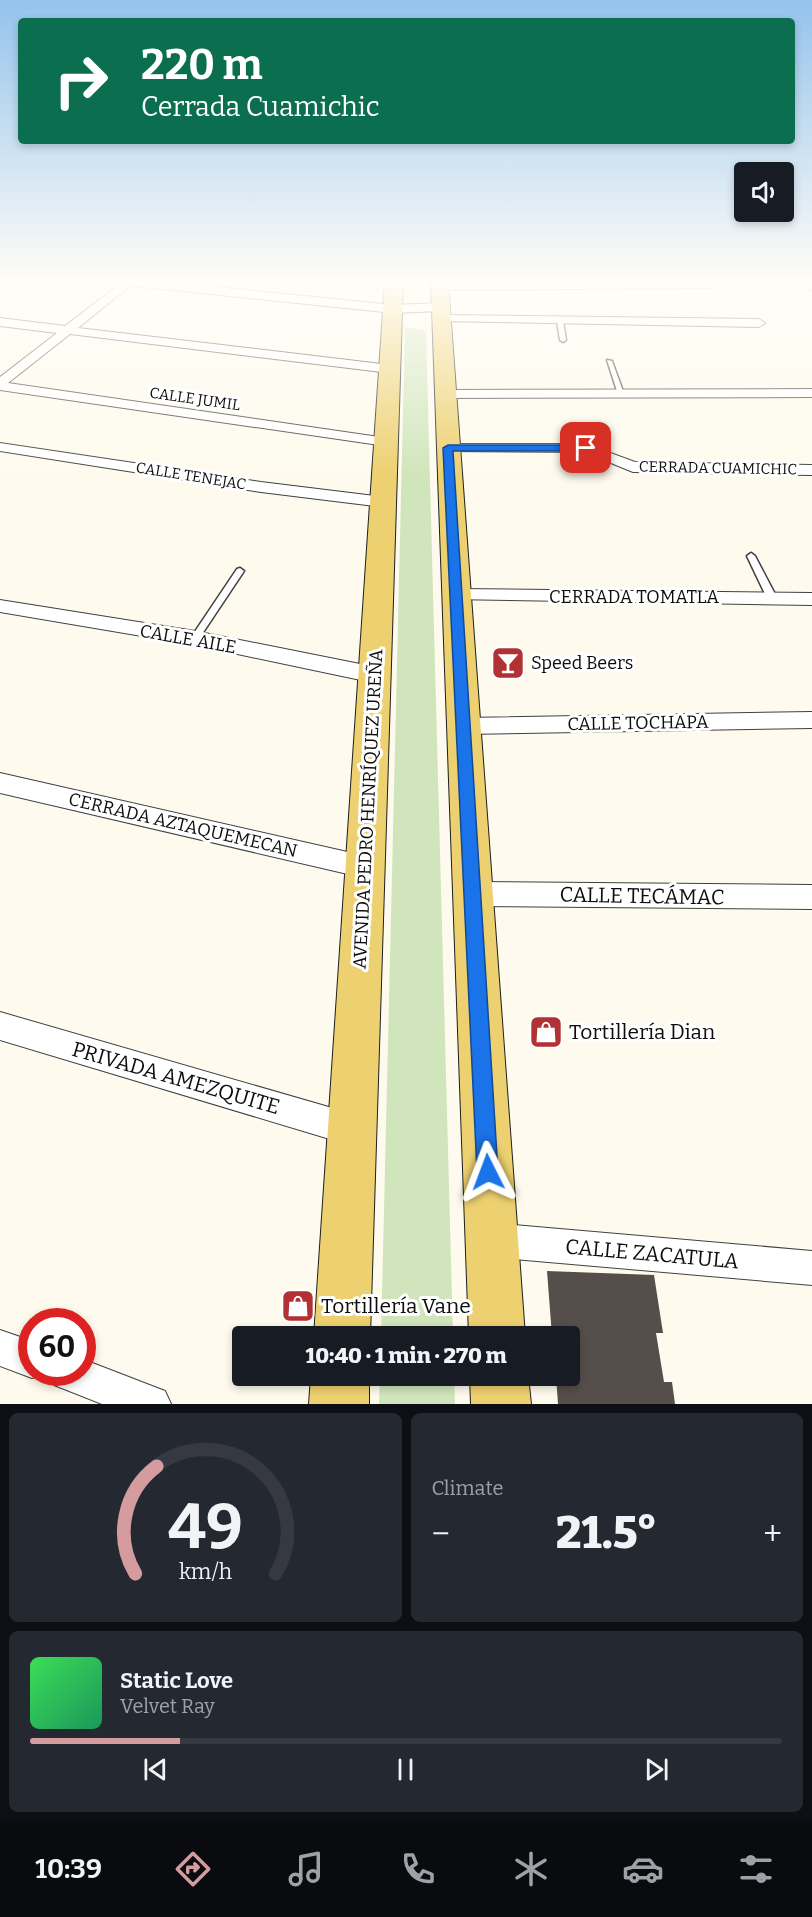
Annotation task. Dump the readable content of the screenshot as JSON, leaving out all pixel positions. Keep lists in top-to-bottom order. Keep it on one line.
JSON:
{"streets":{"main road":["AVENIDA PEDRO HENRÍQUEZ UREÑA"],"street":["CALLE JUMIL","CERRADA CUAMICHIC","CALLE TENEJAC","CERRADA TOMATLA","CALLE AILE","CALLE TOCHAPA","CERRADA AZTAQUEMECAN","CALLE TECÁMAC","PRIVADA AMEZQUITE","CALLE ZACATULA"]},"crossings":[["CALLE JUMIL","AVENIDA PEDRO HENRÍQUEZ UREÑA"],["CALLE TENEJAC","AVENIDA PEDRO HENRÍQUEZ UREÑA"],["CALLE AILE","AVENIDA PEDRO HENRÍQUEZ UREÑA"],["AVENIDA PEDRO HENRÍQUEZ UREÑA","CERRADA AZTAQUEMECAN"],["AVENIDA PEDRO HENRÍQUEZ UREÑA","PRIVADA AMEZQUITE"]],"places":{"bar":["Speed Beers"],"shop":["Tortillería Dian","Tortillería Vane"]},"page":{"turn":["220 m","Cerrada Cuamichic"],"limit":"60","trip":"10:40 · 1 min · 270 m","tile":"Climate","heat":["−","21.5°","+"],"song":["Static Love","Velvet Ray"],"tabs":"10:39","gauge":["49","km/h"]}}
